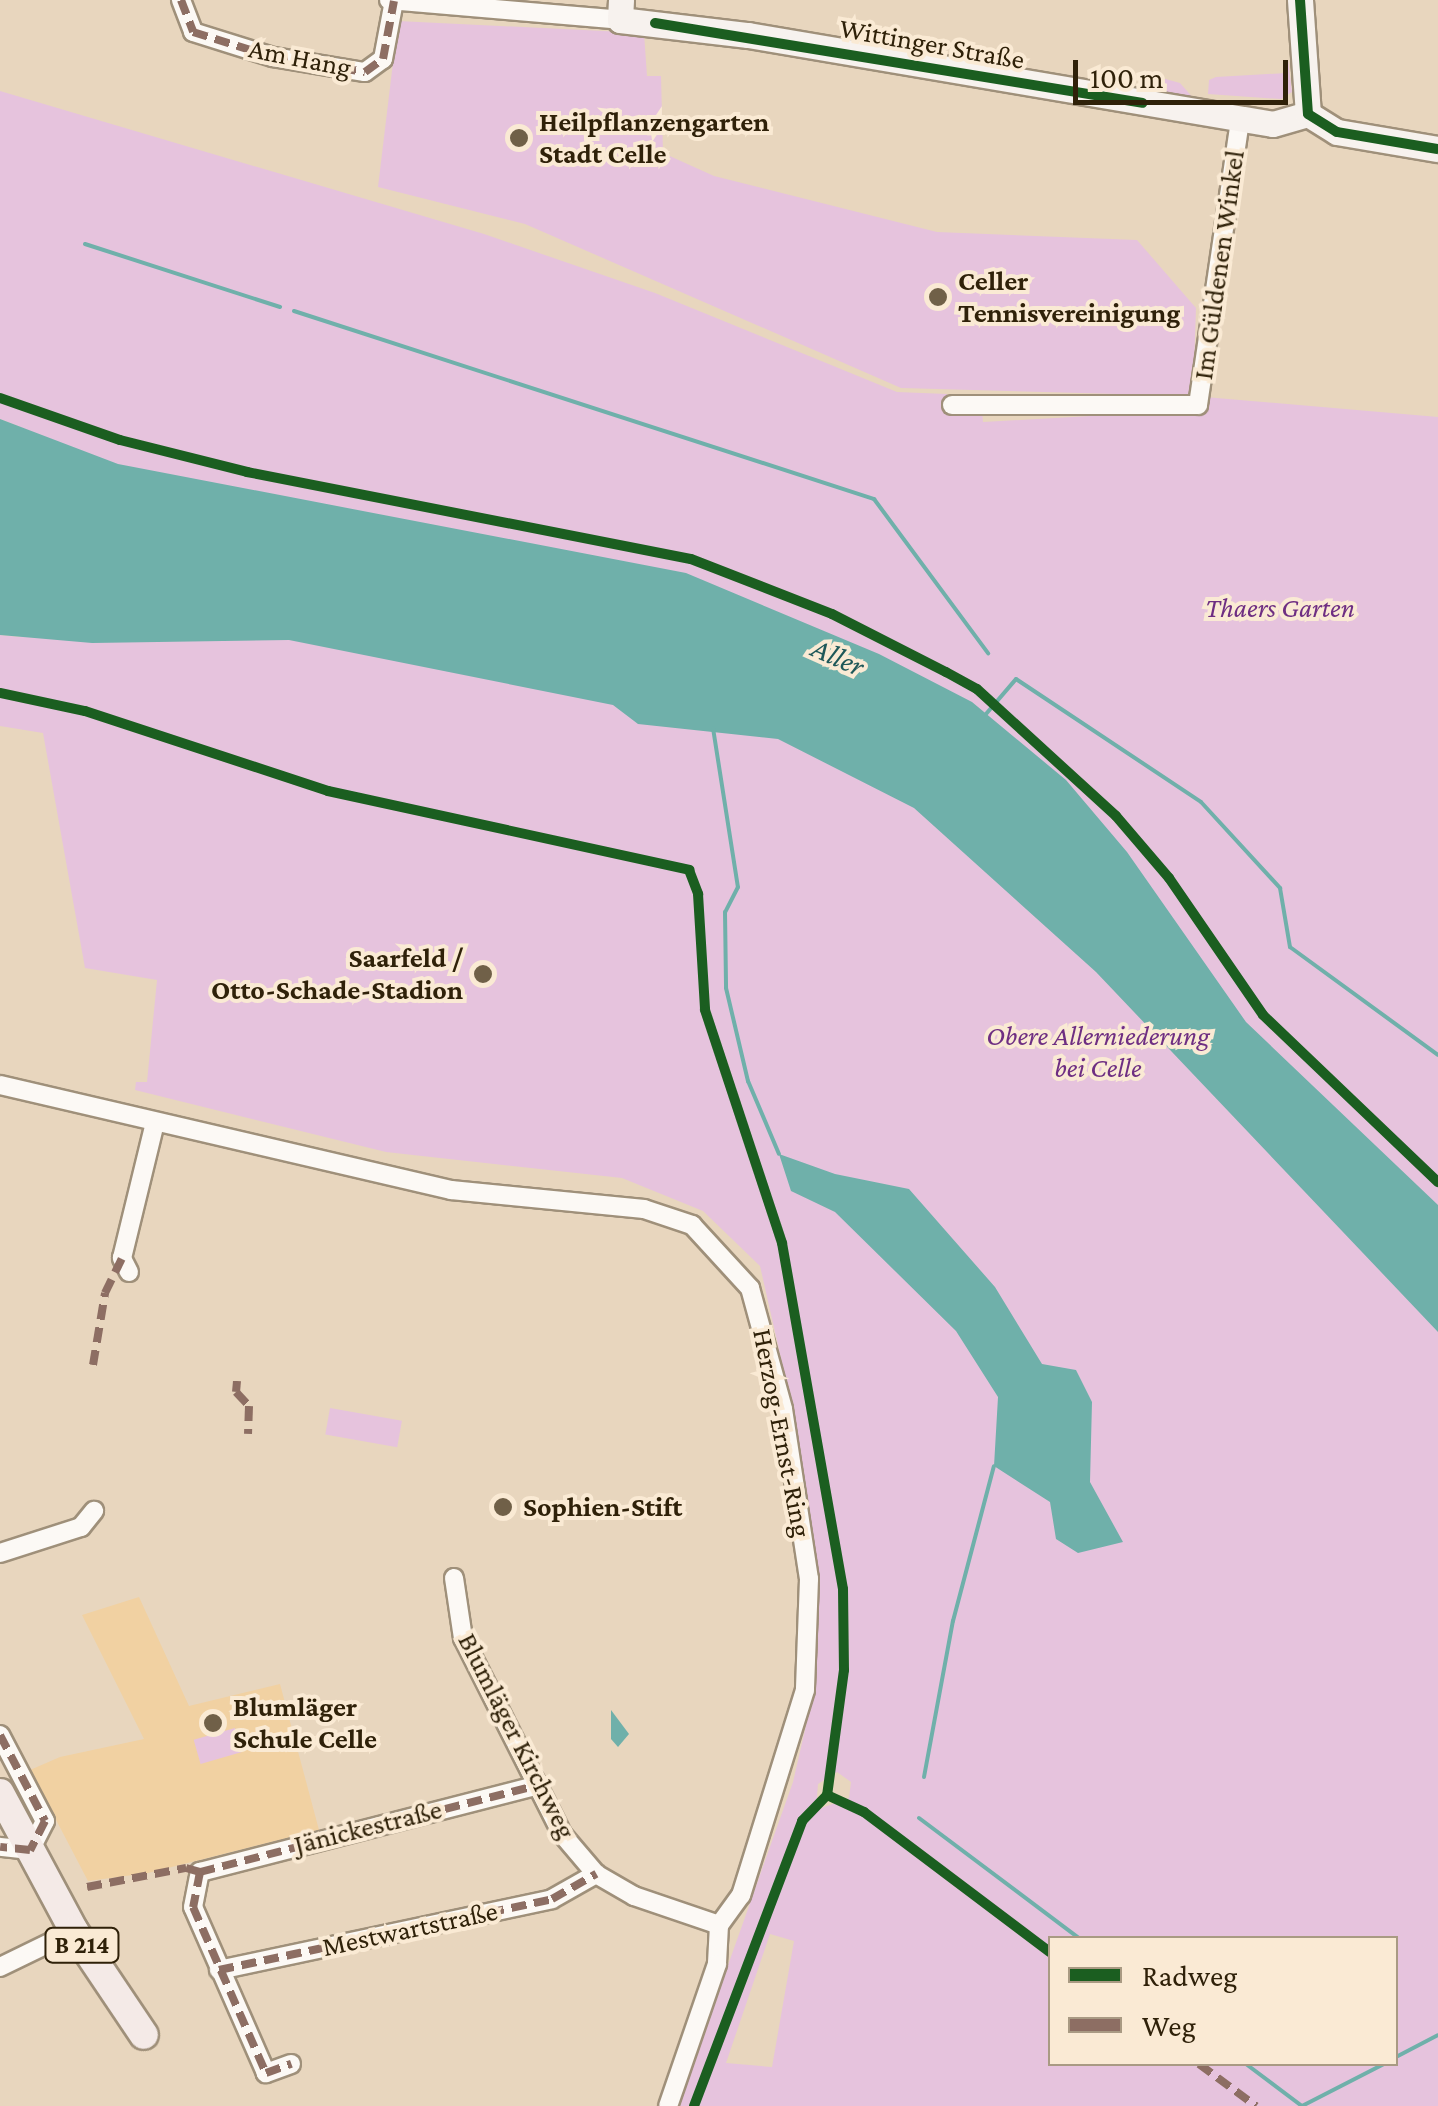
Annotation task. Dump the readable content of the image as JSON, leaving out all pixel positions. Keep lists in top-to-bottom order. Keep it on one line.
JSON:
{"streets":{"main road":["B 214"],"street":["Wittinger Straße","Am Hang","Im Güldenen Winkel","Herzog-Ernst-Ring","Blumläger Kirchweg","Jänickestraße","Mestwartstraße"]},"crossings":[["Wittinger Straße","Am Hang"],["Wittinger Straße","Im Güldenen Winkel"],["Herzog-Ernst-Ring","Blumläger Kirchweg"],["Blumläger Kirchweg","Jänickestraße"],["Blumläger Kirchweg","Mestwartstraße"],["Jänickestraße","Mestwartstraße"]],"water":["Aller"],"parks":["Thaers Garten","Obere Allerniederung bei Celle"],"places":["Heilpflanzengarten Stadt Celle","Celler Tennisvereinigung","Saarfeld / Otto-Schade-Stadion","Sophien-Stift","Blumläger Schule Celle"],"legend":["Radweg","Weg"],"scale_bar":"100 m"}
